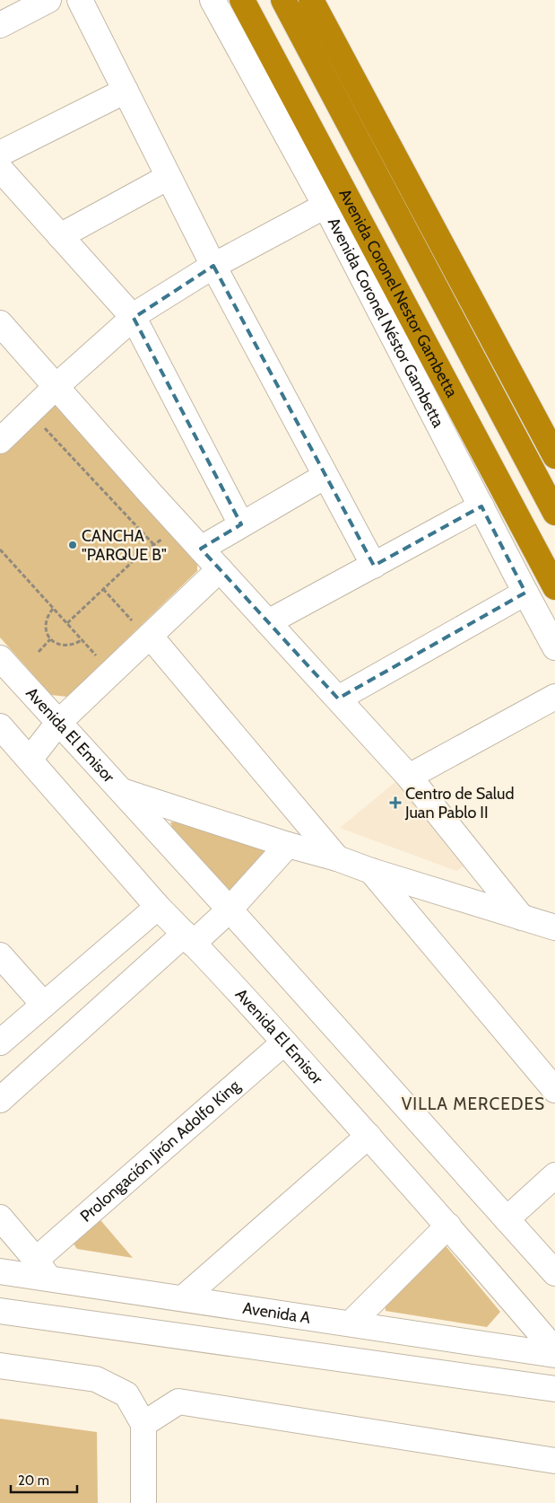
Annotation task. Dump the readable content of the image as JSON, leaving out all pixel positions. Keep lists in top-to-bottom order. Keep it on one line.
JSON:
{"streets":{"highway":["Avenida Coronel Nestor Gambetta"],"street":["Avenida Coronel Néstor Gambetta","Avenida El Emisor","Prolongación Jirón Adolfo King","Avenida A"]},"crossings":[["Avenida El Emisor","Prolongación Jirón Adolfo King"],["Prolongación Jirón Adolfo King","Avenida A"]],"districts":["VILLA MERCEDES"],"places":{"other":["CANCHA \"PARQUE B\""],"health":["Centro de Salud Juan Pablo II"]},"scale_bar":"20 m"}
